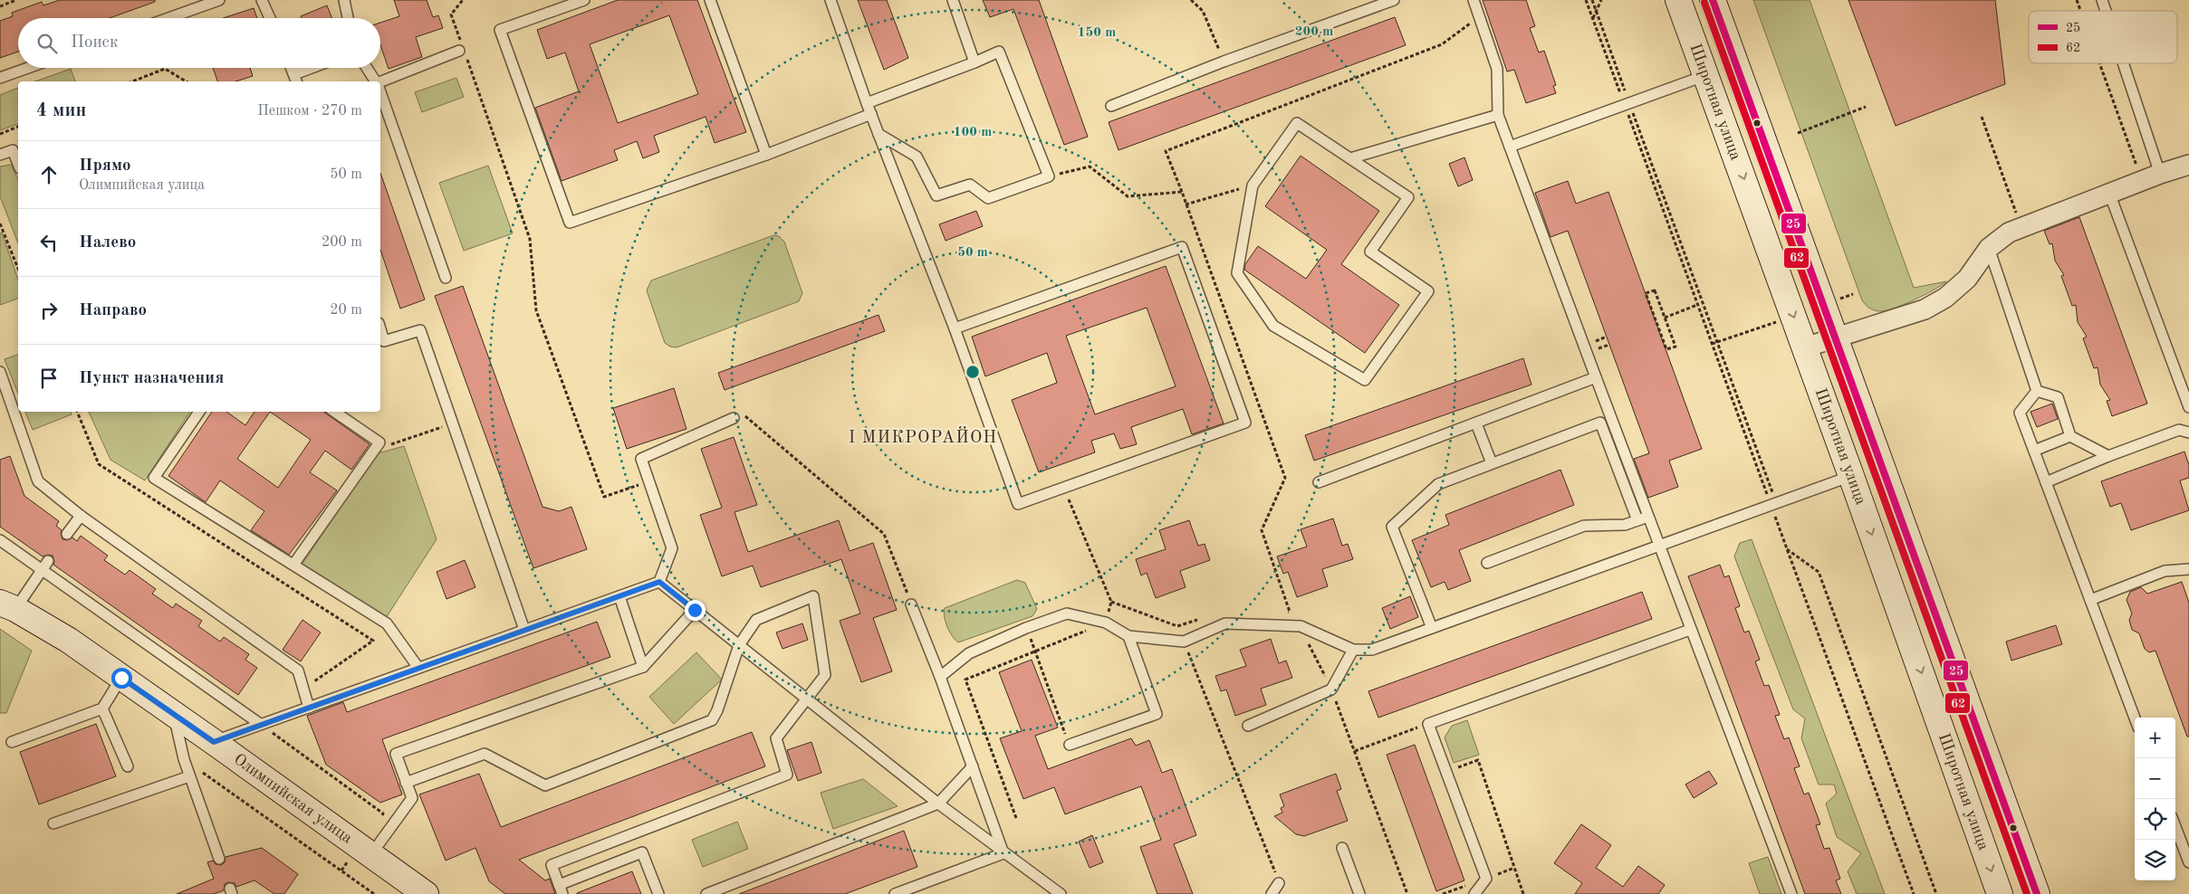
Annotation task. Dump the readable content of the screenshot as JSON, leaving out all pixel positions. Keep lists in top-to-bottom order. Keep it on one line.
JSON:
{"streets":{"main road":["Широтная улица","Олимпийская улица"]},"districts":["I МИКРОРАЙОН"],"lines":["transit line 25","transit line 62"],"legend":["25","62"],"page":{"search":"Поиск","heading":["4 мин","Пешком · 270 m"],"list":[["Прямо","Олимпийская улица","50 m"],["Налево","200 m"],["Направо","20 m"],"Пункт назначения"],"map_buttons":["+","−"]},"rings":["200 m","150 m","100 m","50 m"]}
